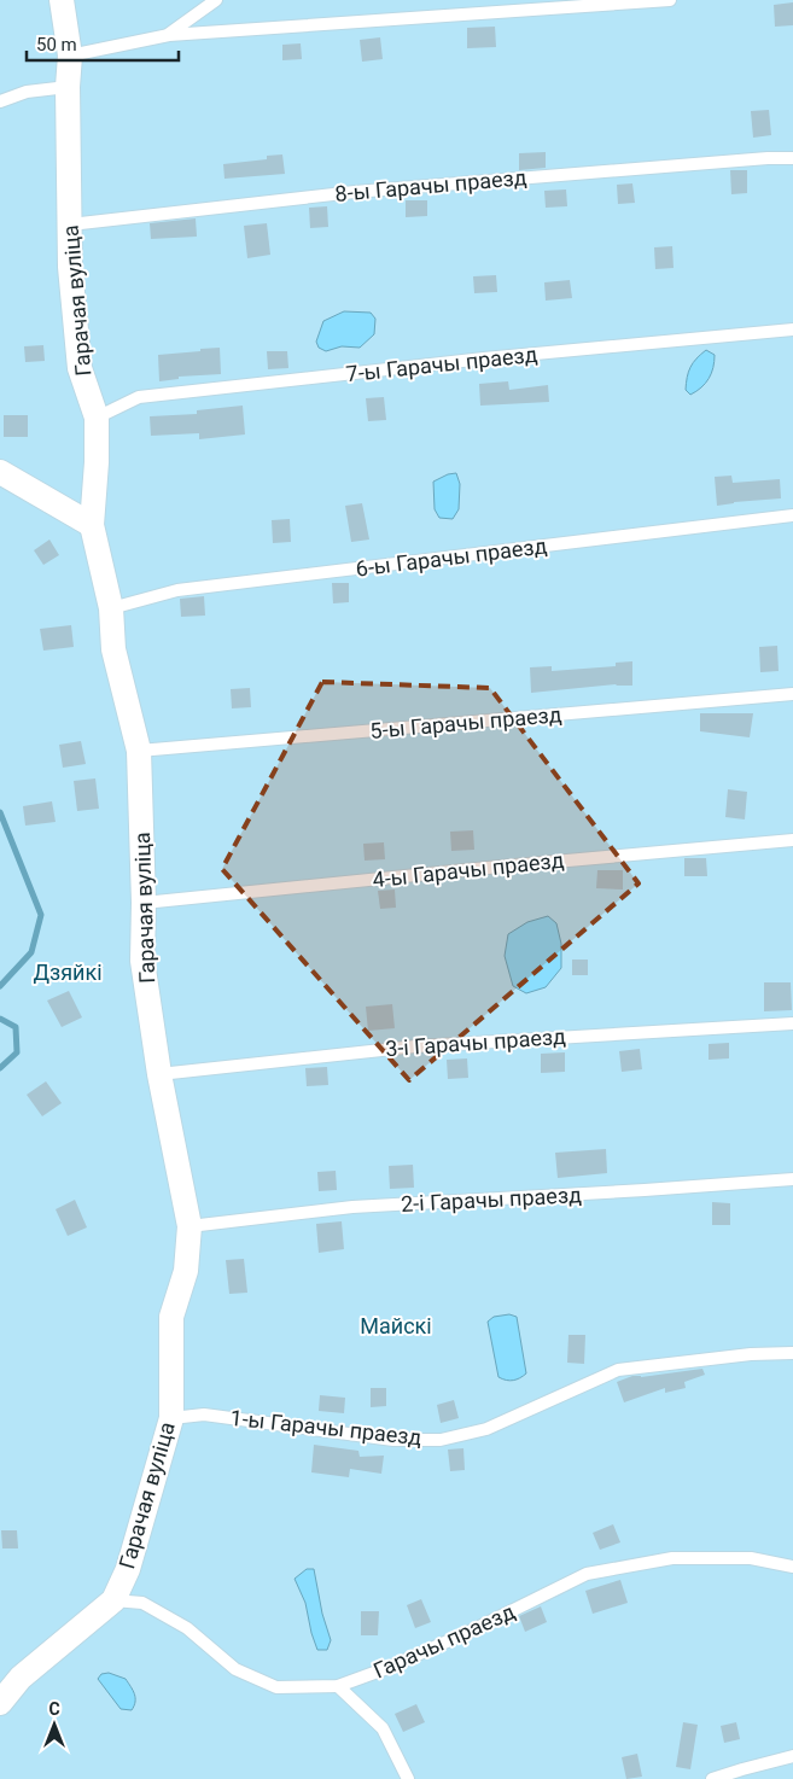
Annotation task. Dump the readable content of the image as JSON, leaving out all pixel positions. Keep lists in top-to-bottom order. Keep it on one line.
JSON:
{"streets":{"street":["Гарачая вуліца"],"lane":["8-ы Гарачы праезд","7-ы Гарачы праезд","6-ы Гарачы праезд","5-ы Гарачы праезд","4-ы Гарачы праезд","3-і Гарачы праезд","2-і Гарачы праезд","1-ы Гарачы праезд","Гарачы праезд"]},"crossings":[["8-ы Гарачы праезд","Гарачая вуліца"],["Гарачая вуліца","7-ы Гарачы праезд"],["Гарачая вуліца","6-ы Гарачы праезд"],["Гарачая вуліца","5-ы Гарачы праезд"],["Гарачая вуліца","4-ы Гарачы праезд"],["Гарачая вуліца","3-і Гарачы праезд"],["Гарачая вуліца","2-і Гарачы праезд"],["Гарачая вуліца","1-ы Гарачы праезд"],["Гарачая вуліца","Гарачы праезд"]],"parks":["Дзяйкі","Майскі"],"scale_bar":"50 m","north":"top"}
